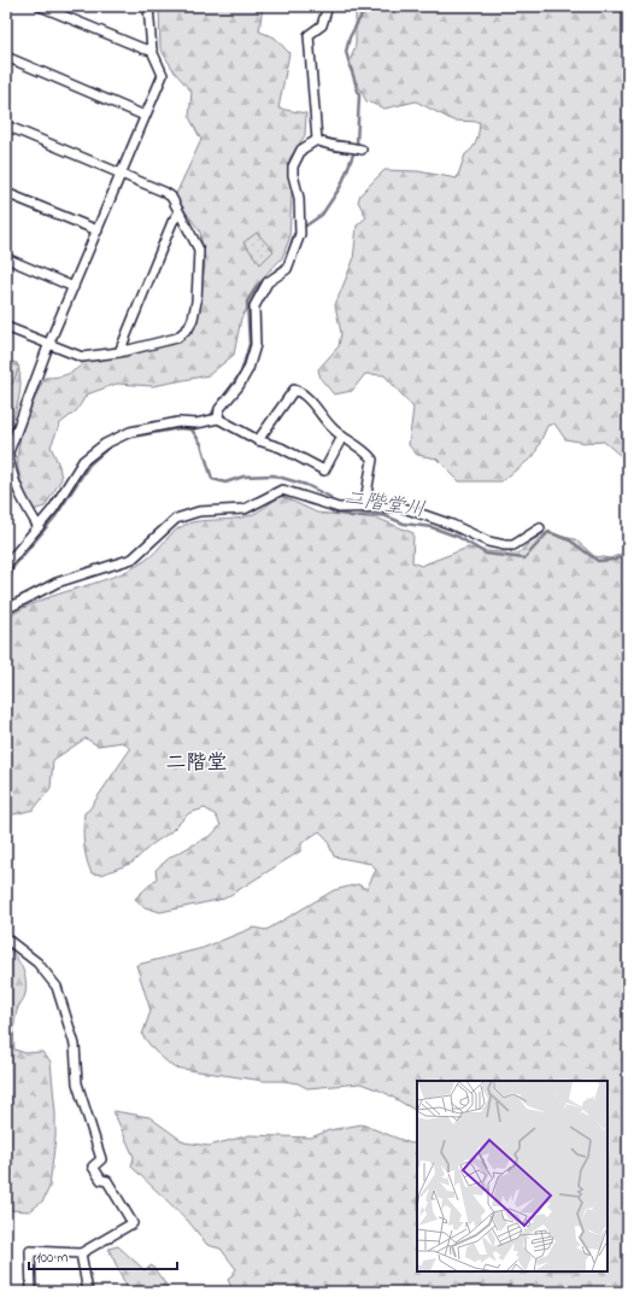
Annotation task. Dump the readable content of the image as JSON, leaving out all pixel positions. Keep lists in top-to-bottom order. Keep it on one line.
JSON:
{"districts":["二階堂"],"water":["二階堂川"],"scale_bar":"100 m"}
